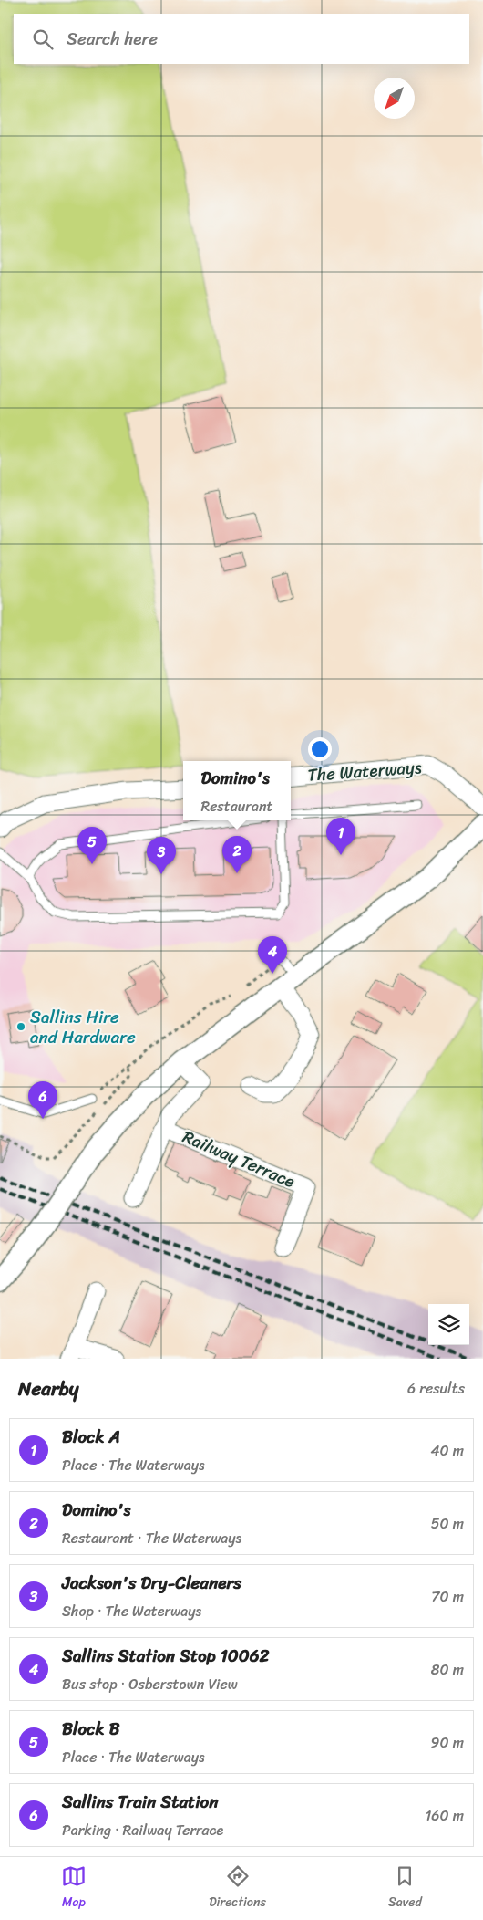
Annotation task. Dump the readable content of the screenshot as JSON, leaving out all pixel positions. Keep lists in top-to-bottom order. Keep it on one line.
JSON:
{"streets":{"street":["The Waterways","Railway Terrace"]},"places":["Sallins Hire and Hardware"],"north":"bottom left","page":{"search":"Search here","popup":["Domino's","Restaurant"],"pins":["1","5","2","3","4","6"],"heading":["Nearby","6 results"],"list":[{"mark":"1","name":"Block A","note":"Place · The Waterways","value":"40 m"},{"mark":"2","name":"Domino's","note":"Restaurant · The Waterways","value":"50 m"},{"mark":"3","name":"Jackson's Dry-Cleaners","note":"Shop · The Waterways","value":"70 m"},{"mark":"4","name":"Sallins Station Stop 10062","note":"Bus stop · Osberstown View","value":"80 m"},{"mark":"5","name":"Block B","note":"Place · The Waterways","value":"90 m"},{"mark":"6","name":"Sallins Train Station","note":"Parking · Railway Terrace","value":"160 m"}],"nav":["Map","Directions","Saved"]}}
